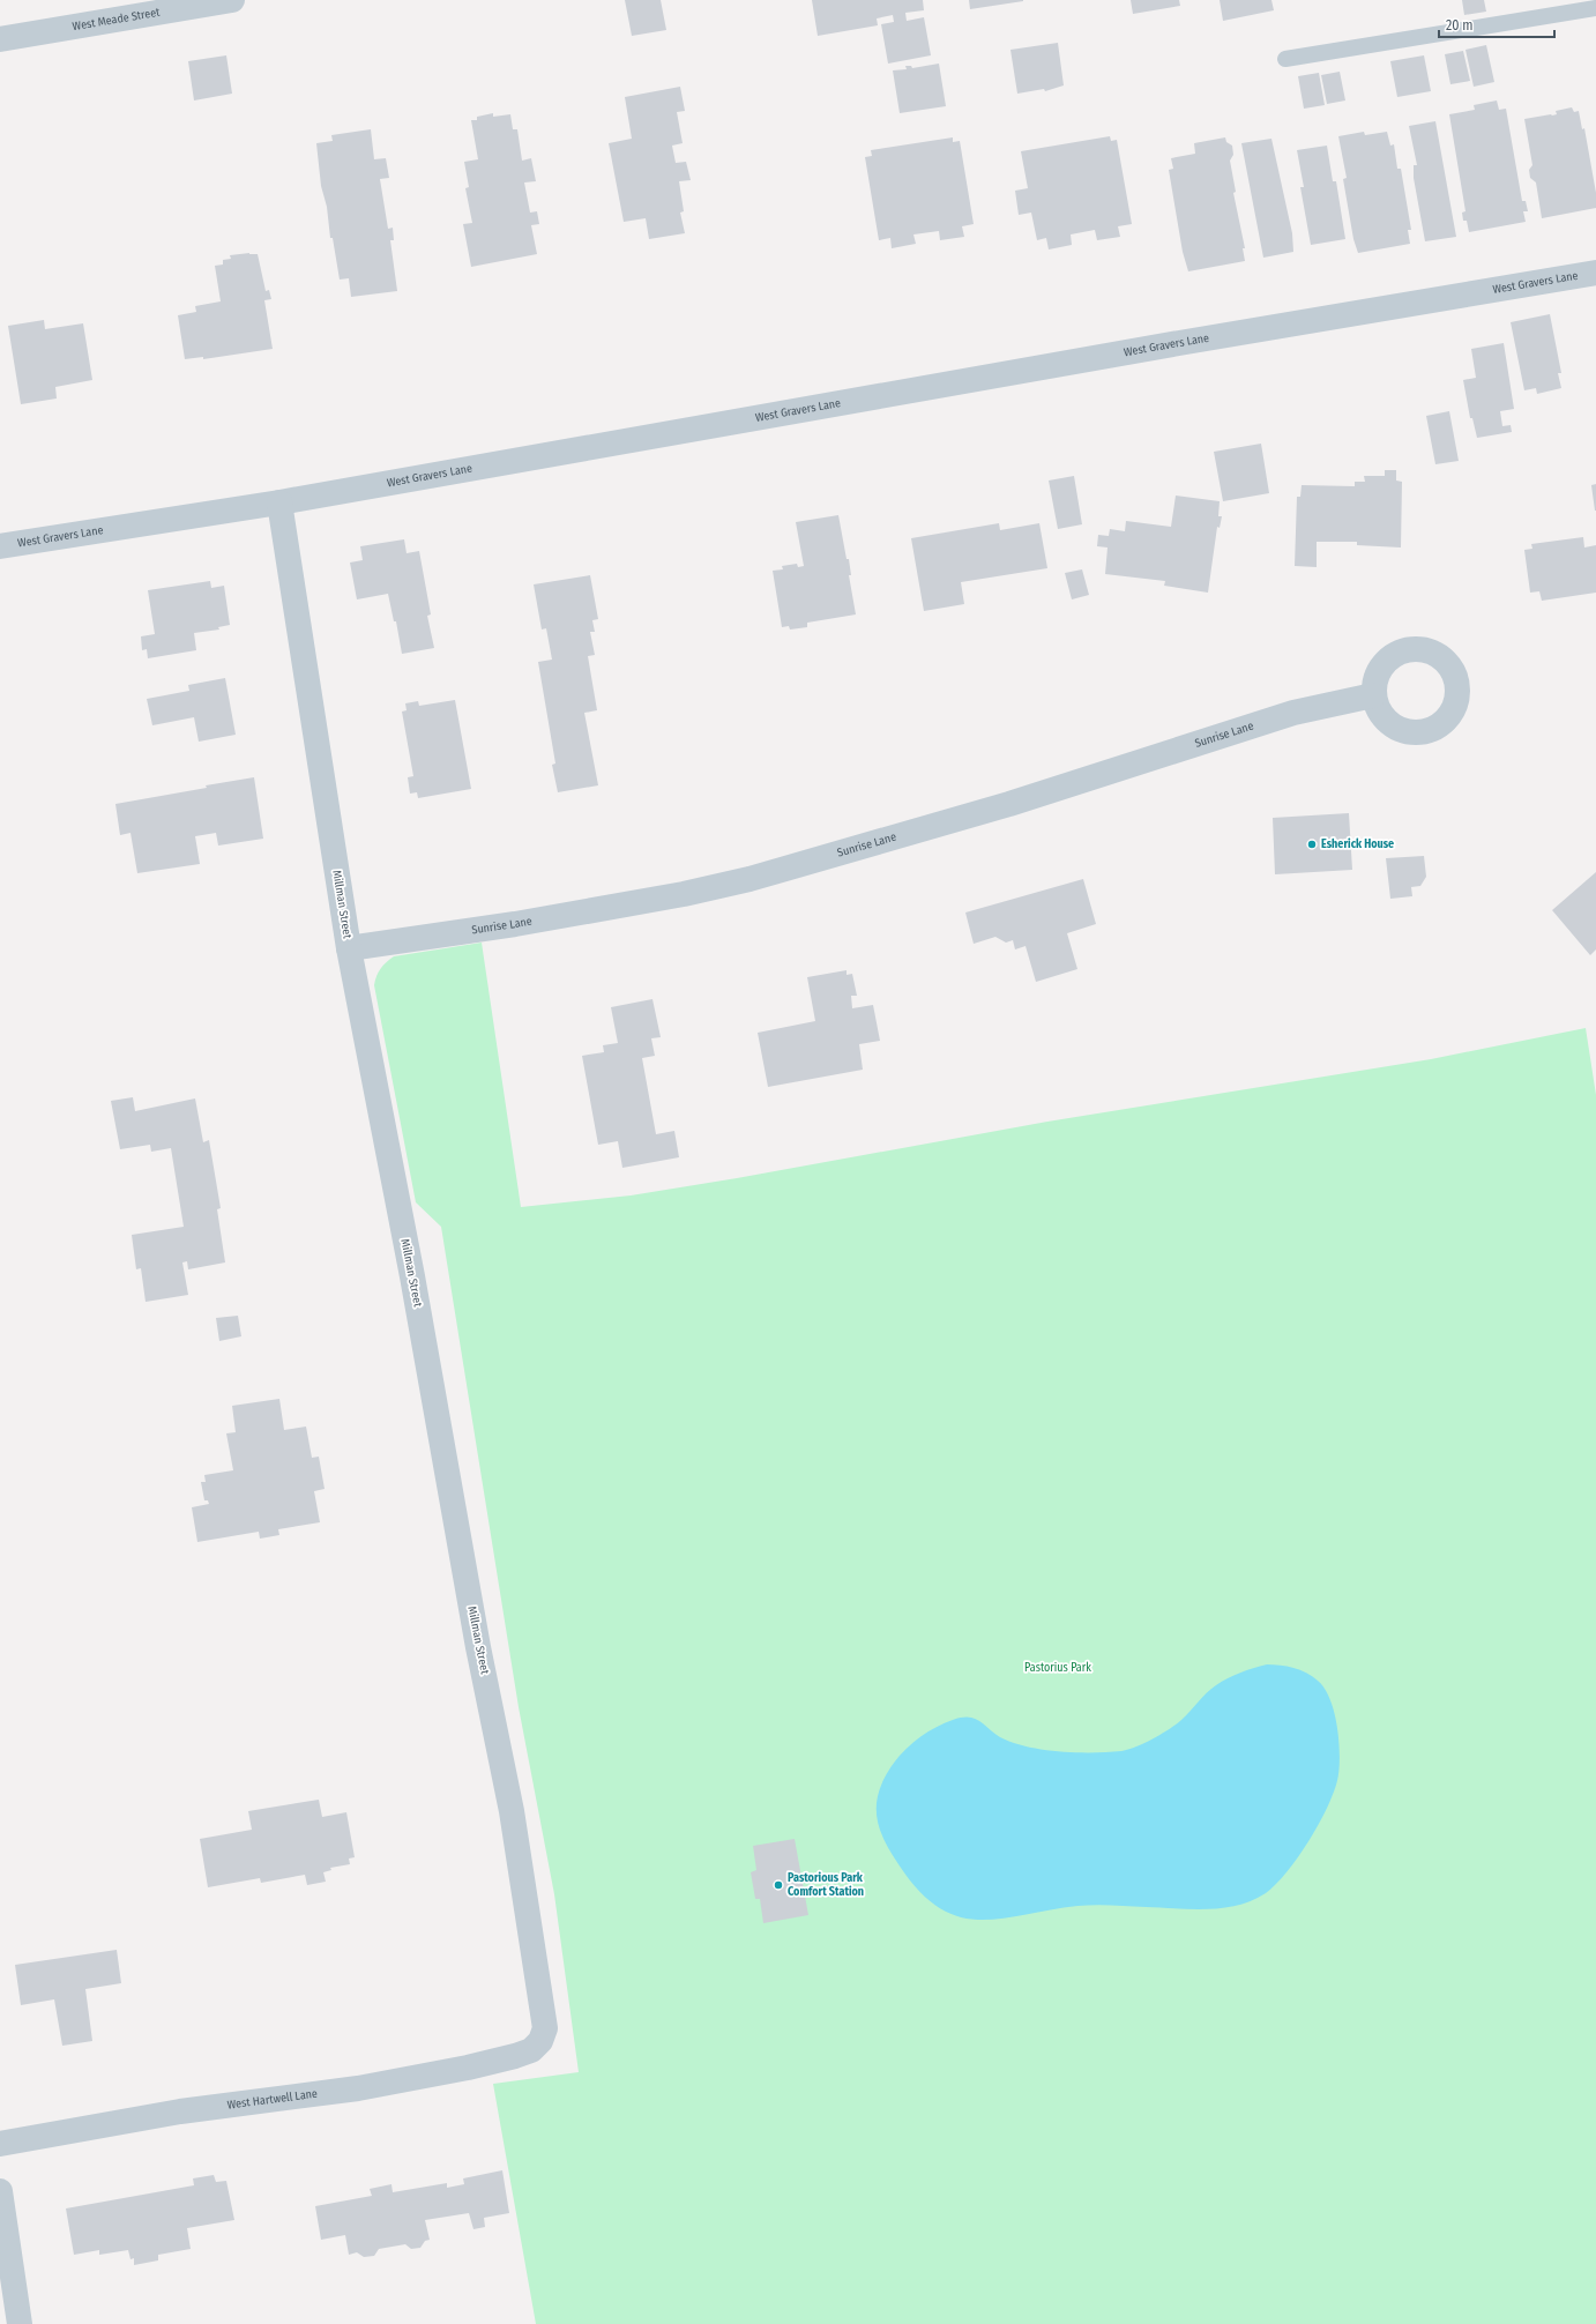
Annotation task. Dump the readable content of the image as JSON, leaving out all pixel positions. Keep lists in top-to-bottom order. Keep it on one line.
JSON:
{"streets":{"street":["West Meade Street","West Gravers Lane","Sunrise Lane","Millman Street","West Hartwell Lane"]},"crossings":[["West Gravers Lane","Millman Street"],["Sunrise Lane","Millman Street"],["Millman Street","West Hartwell Lane"]],"parks":["Pastorius Park"],"places":["Esherick House","Pastorious Park Comfort Station"],"scale_bar":"20 m"}
